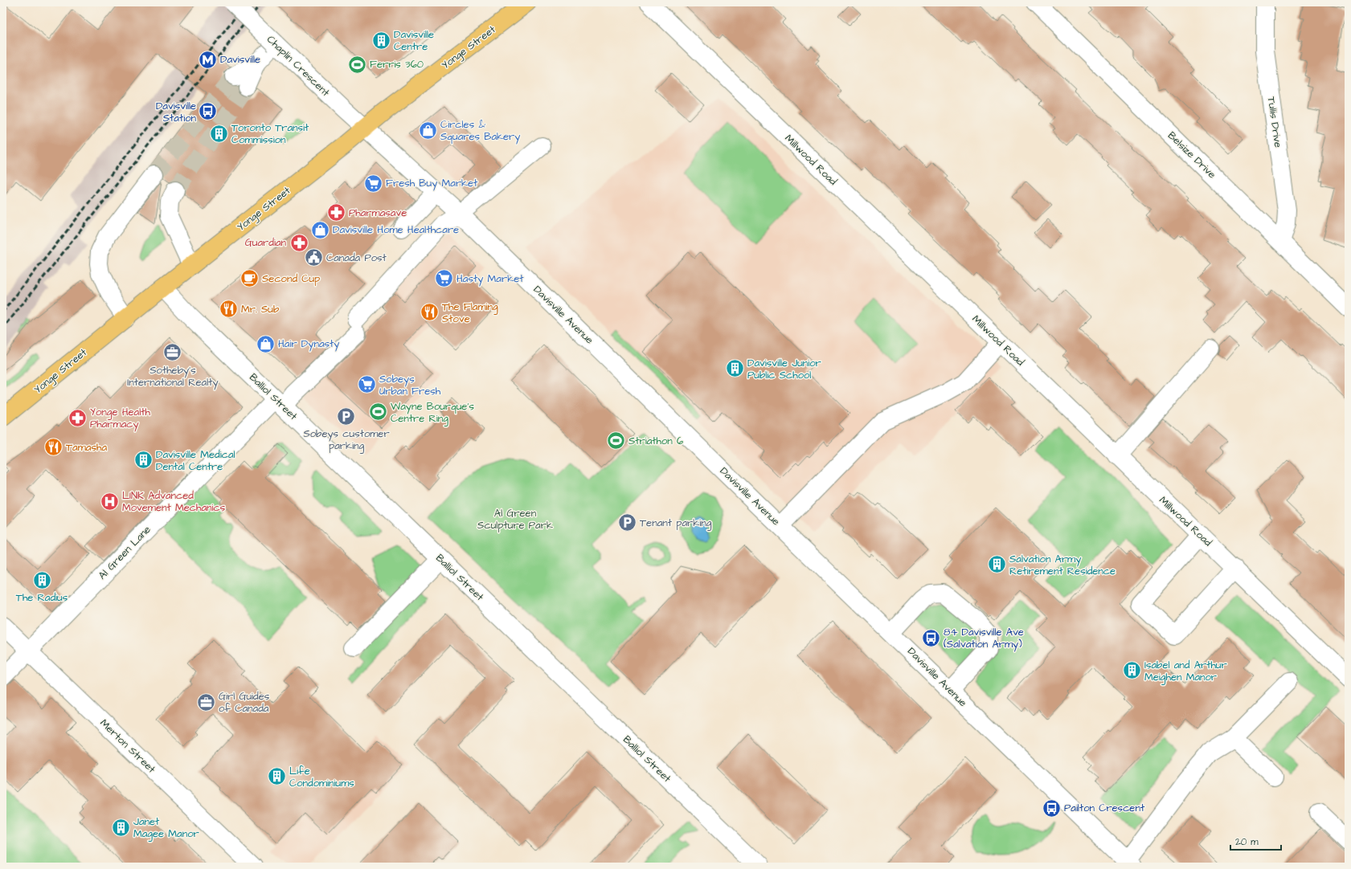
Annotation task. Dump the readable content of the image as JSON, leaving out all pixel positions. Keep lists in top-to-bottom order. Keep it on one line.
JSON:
{"streets":{"main road":["Yonge Street"],"street":["Chaplin Crescent","Tullis Drive","Belsize Drive","Millwood Road","Davisville Avenue","Balliol Street","Al Green Lane","Merton Street"]},"crossings":[["Yonge Street","Chaplin Crescent"],["Yonge Street","Davisville Avenue"],["Yonge Street","Balliol Street"],["Chaplin Crescent","Davisville Avenue"],["Tullis Drive","Belsize Drive"],["Balliol Street","Al Green Lane"],["Al Green Lane","Merton Street"]],"parks":["Al Green Sculpture Park"],"places":{"building":["Davisville Centre","Toronto Transit Commission","Davisville Junior Public School","Davisville Medical Dental Centre","Salvation Army Retirement Residence","The Radius","Isabel and Arthur Meighen Manor","Life Condominiums","Janet Magee Manor"],"metro station":["Davisville"],"sports":["Ferris 360","Wayne Bourque's Centre Ring","Striathon 6"],"bus stop":["Davisville Station","84 Davisville Ave (Salvation Army)","Pailton Crescent"],"shop":["Circles & Squares Bakery","Davisville Home Healthcare","Hair Dynasty"],"supermarket":["Fresh Buy Market","Hasty Market","Sobeys Urban Fresh"],"pharmacy":["Pharmasave","Guardian","Yonge Health Pharmacy"],"public building":["Canada Post"],"cafe":["Second Cup"],"restaurant":["Mr. Sub","The Flaming Stove","Tamasha"],"office":["Sotheby's International Realty","Girl Guides of Canada"],"parking":["Sobeys customer parking","Tenant parking"],"hospital":["LINK Advanced Movement Mechanics"]},"scale_bar":"20 m"}
